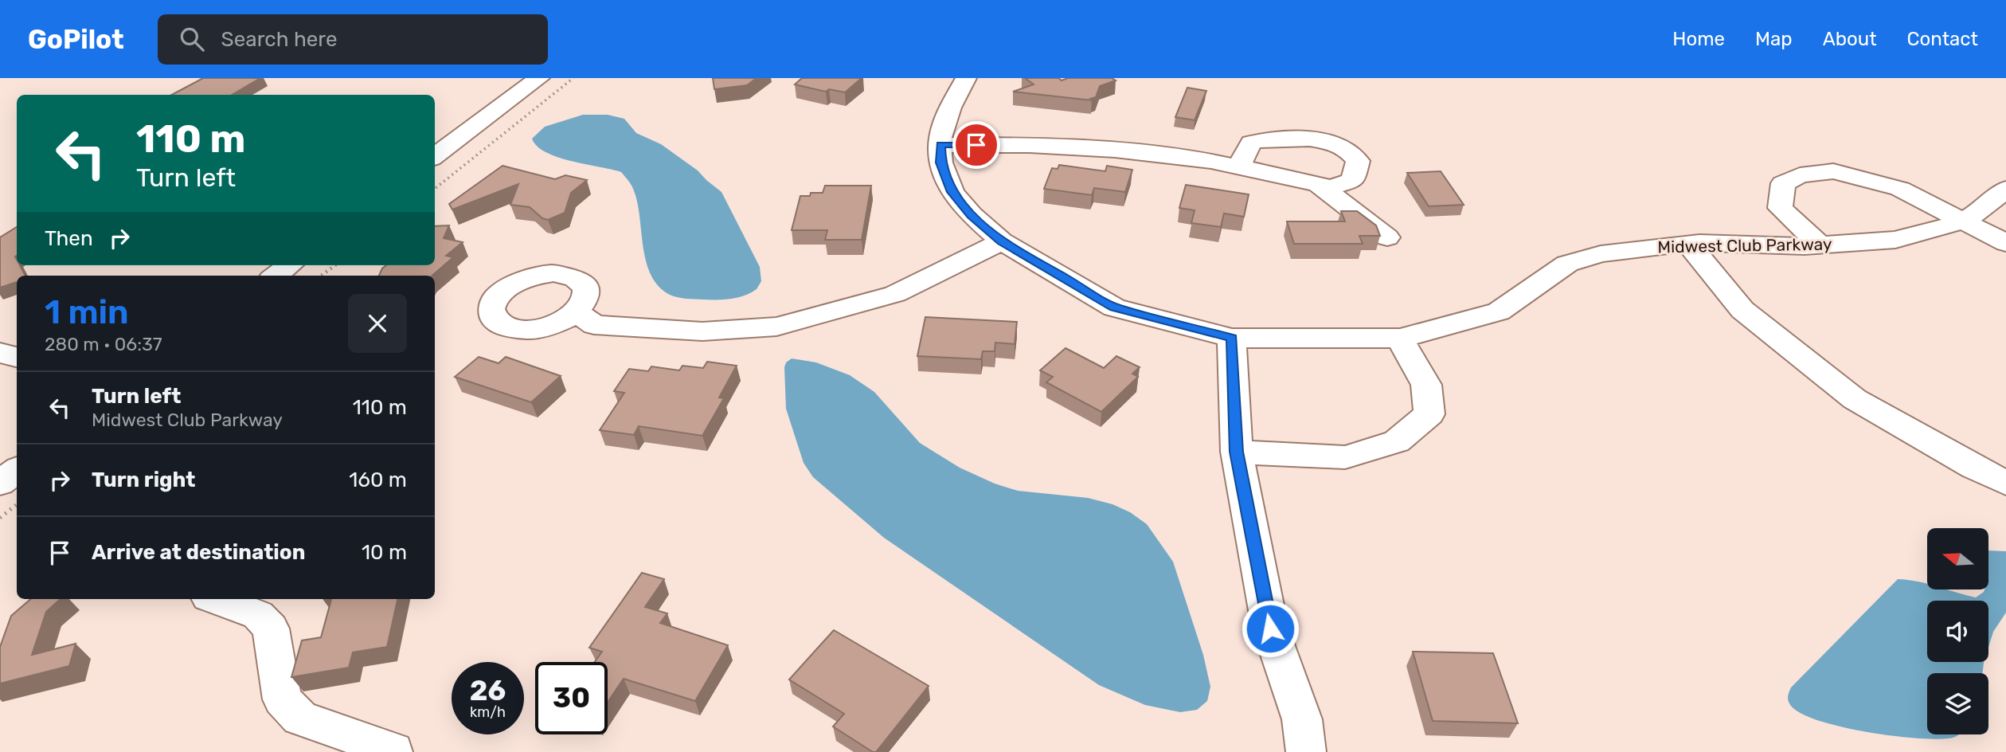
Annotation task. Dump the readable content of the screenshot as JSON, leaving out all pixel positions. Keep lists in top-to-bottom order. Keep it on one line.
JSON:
{"streets":{"street":["Midwest Club Parkway"]},"north":"left","page":{"header":"GoPilot","search":"Search here","nav":["Home","Map","About","Contact"],"turn":["110 m","Turn left"],"then":"Then","heading":["1 min","280 m · 06:37"],"list":[{"name":"Turn left","note":"Midwest Club Parkway","value":"110 m"},{"name":"Turn right","value":"160 m"},{"name":"Arrive at destination","value":"10 m"}],"speed":"26 km/h","limit":"30"}}
